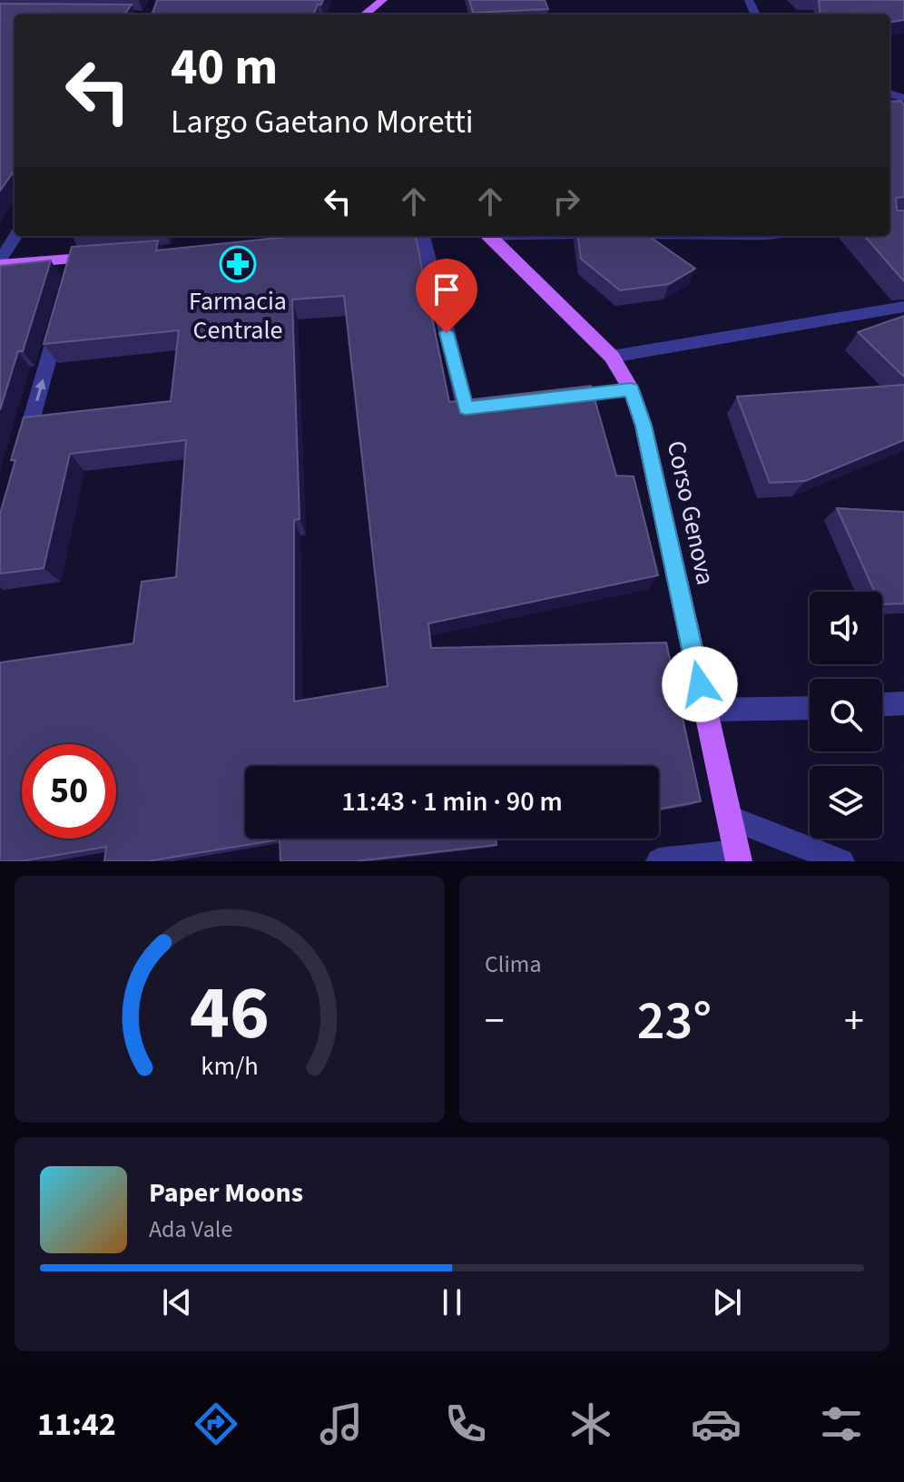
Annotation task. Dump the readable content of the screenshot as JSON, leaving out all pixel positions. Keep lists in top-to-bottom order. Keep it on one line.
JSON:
{"streets":{"main road":["Corso Genova"]},"places":{"pharmacy":["Farmacia Centrale"]},"page":{"turn":["40 m","Largo Gaetano Moretti"],"limit":"50","trip":"11:43 · 1 min · 90 m","tile":"Clima","heat":["−","23°","+"],"song":["Paper Moons","Ada Vale"],"tabs":"11:42","gauge":["46","km/h"]}}
